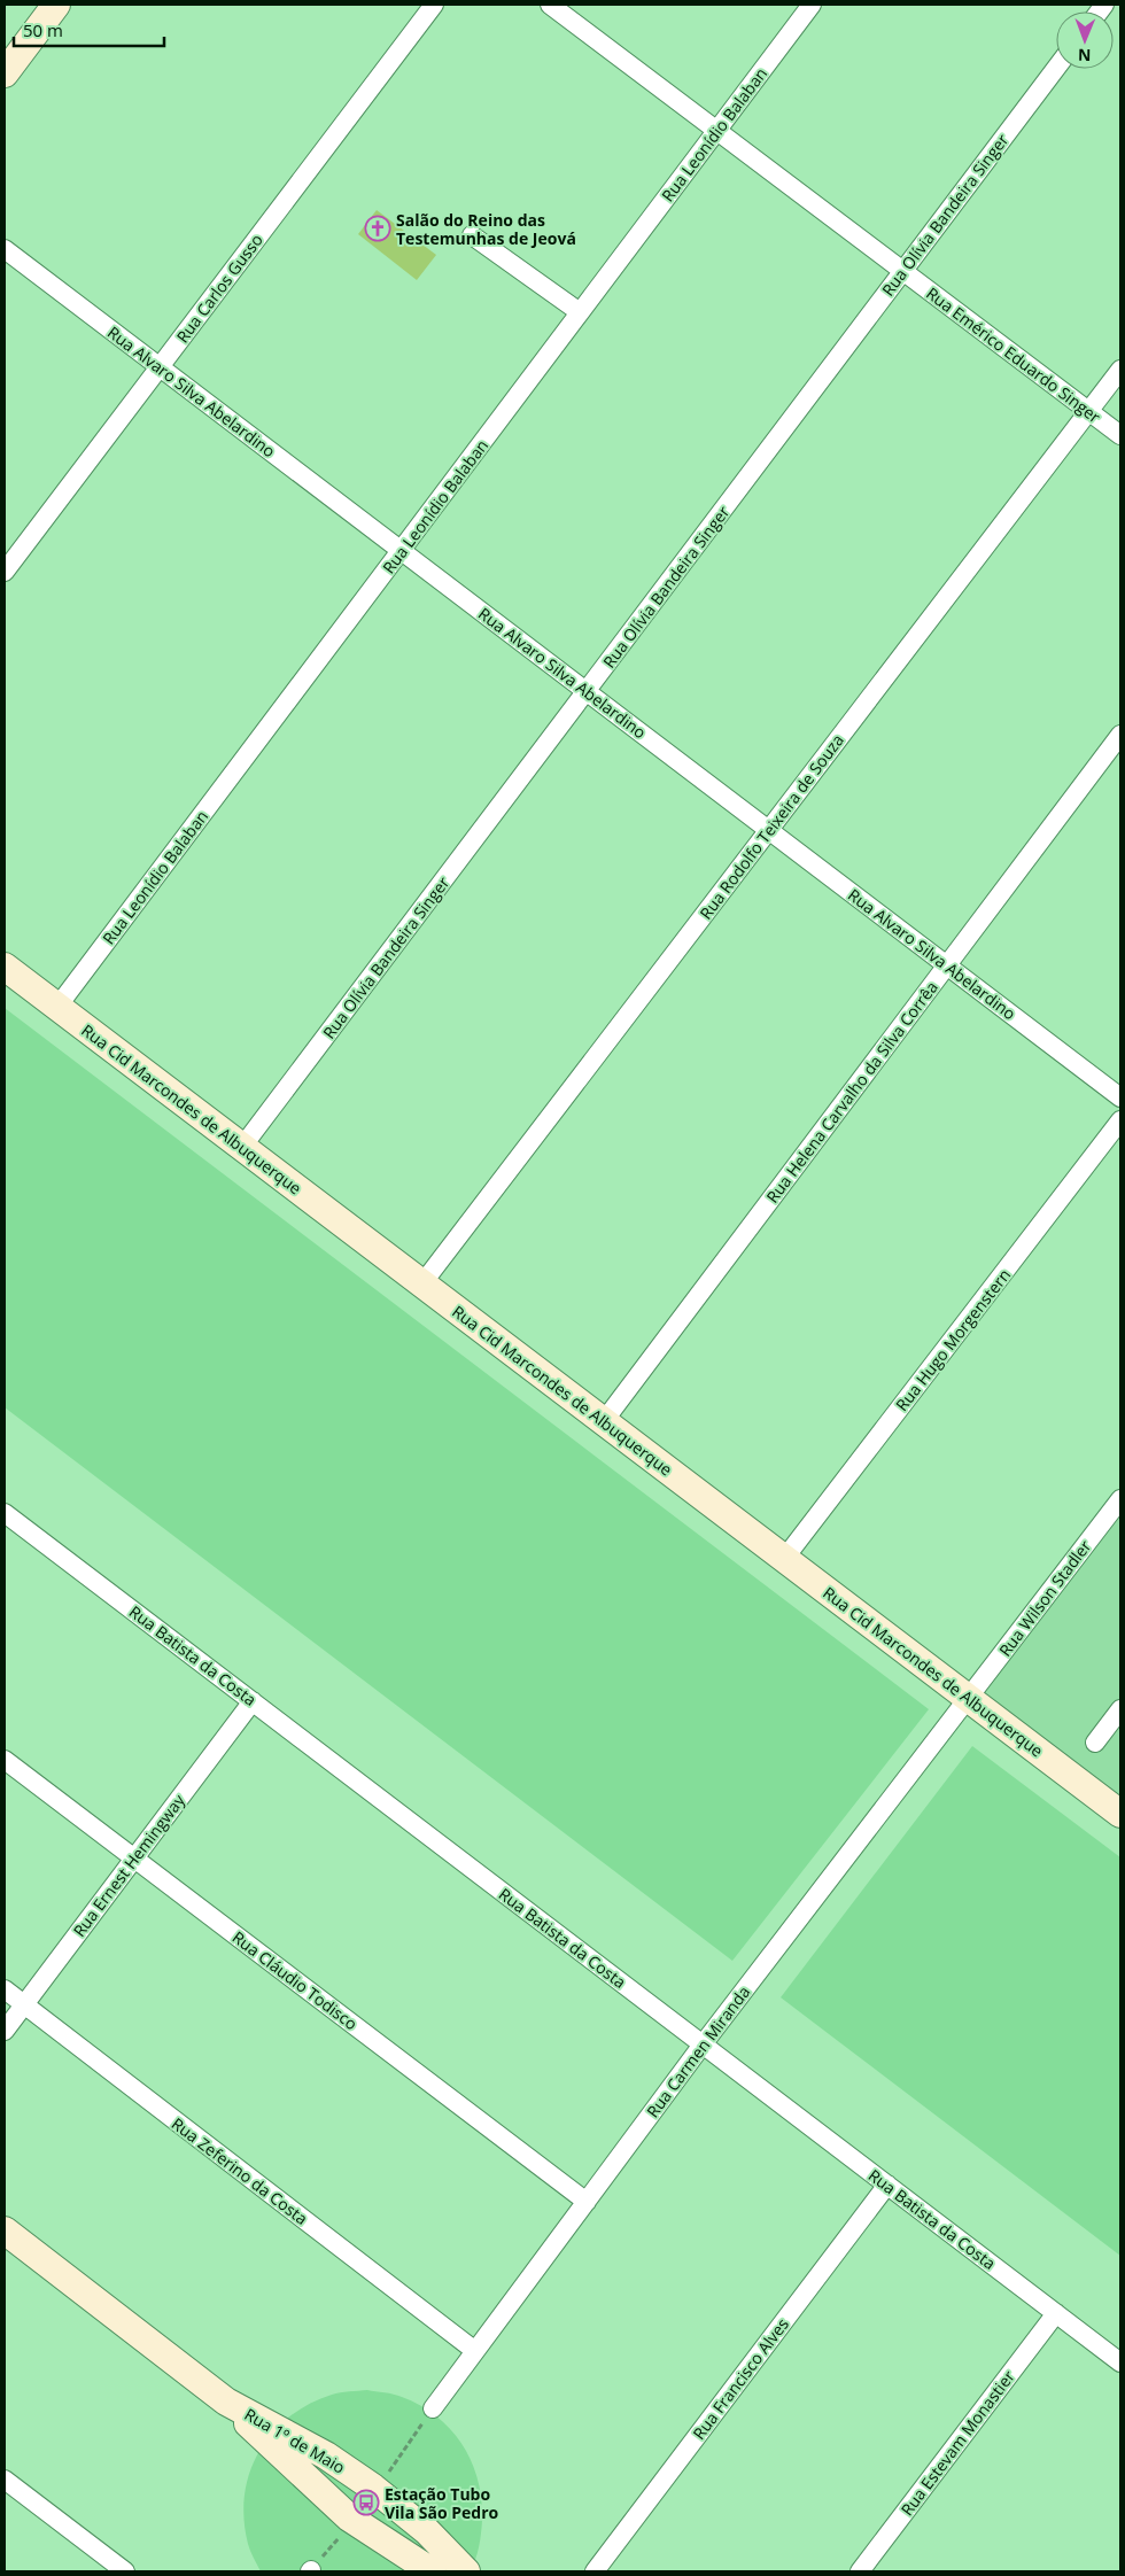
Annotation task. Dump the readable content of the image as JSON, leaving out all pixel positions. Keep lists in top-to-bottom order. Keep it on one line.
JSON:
{"streets":{"street":["Rua Leonídio Balaban","Rua Olívia Bandeira Singer","Rua Carlos Gusso","Rua Emérico Eduardo Singer","Rua Alvaro Silva Abelardino","Rua Rodolfo Teixeira de Souza","Rua Helena Carvalho da Silva Corrêa","Rua Cid Marcondes de Albuquerque","Rua Hugo Morgenstern","Rua Wilson Stadler","Rua Batista da Costa","Rua Ernest Hemingway","Rua Cláudio Todisco","Rua Carmen Miranda","Rua Zeferino da Costa","Rua Francisco Alves","Rua 1º de Maio","Rua Estevam Monastier"]},"crossings":[["Rua Leonídio Balaban","Rua Emérico Eduardo Singer"],["Rua Leonídio Balaban","Rua Alvaro Silva Abelardino"],["Rua Leonídio Balaban","Rua Cid Marcondes de Albuquerque"],["Rua Olívia Bandeira Singer","Rua Emérico Eduardo Singer"],["Rua Olívia Bandeira Singer","Rua Alvaro Silva Abelardino"],["Rua Olívia Bandeira Singer","Rua Cid Marcondes de Albuquerque"],["Rua Carlos Gusso","Rua Alvaro Silva Abelardino"],["Rua Emérico Eduardo Singer","Rua Rodolfo Teixeira de Souza"],["Rua Alvaro Silva Abelardino","Rua Rodolfo Teixeira de Souza"],["Rua Alvaro Silva Abelardino","Rua Helena Carvalho da Silva Corrêa"],["Rua Rodolfo Teixeira de Souza","Rua Cid Marcondes de Albuquerque"],["Rua Helena Carvalho da Silva Corrêa","Rua Cid Marcondes de Albuquerque"],["Rua Cid Marcondes de Albuquerque","Rua Hugo Morgenstern"],["Rua Cid Marcondes de Albuquerque","Rua Wilson Stadler"],["Rua Cid Marcondes de Albuquerque","Rua Carmen Miranda"],["Rua Wilson Stadler","Rua Carmen Miranda"],["Rua Batista da Costa","Rua Ernest Hemingway"],["Rua Batista da Costa","Rua Carmen Miranda"],["Rua Batista da Costa","Rua Francisco Alves"],["Rua Batista da Costa","Rua Estevam Monastier"],["Rua Ernest Hemingway","Rua Cláudio Todisco"],["Rua Ernest Hemingway","Rua Zeferino da Costa"],["Rua Cláudio Todisco","Rua Carmen Miranda"],["Rua Carmen Miranda","Rua Zeferino da Costa"]],"places":{"church":["Salão do Reino das Testemunhas de Jeová"],"bus stop":["Estação Tubo Vila São Pedro"]},"scale_bar":"50 m","north":"bottom"}
